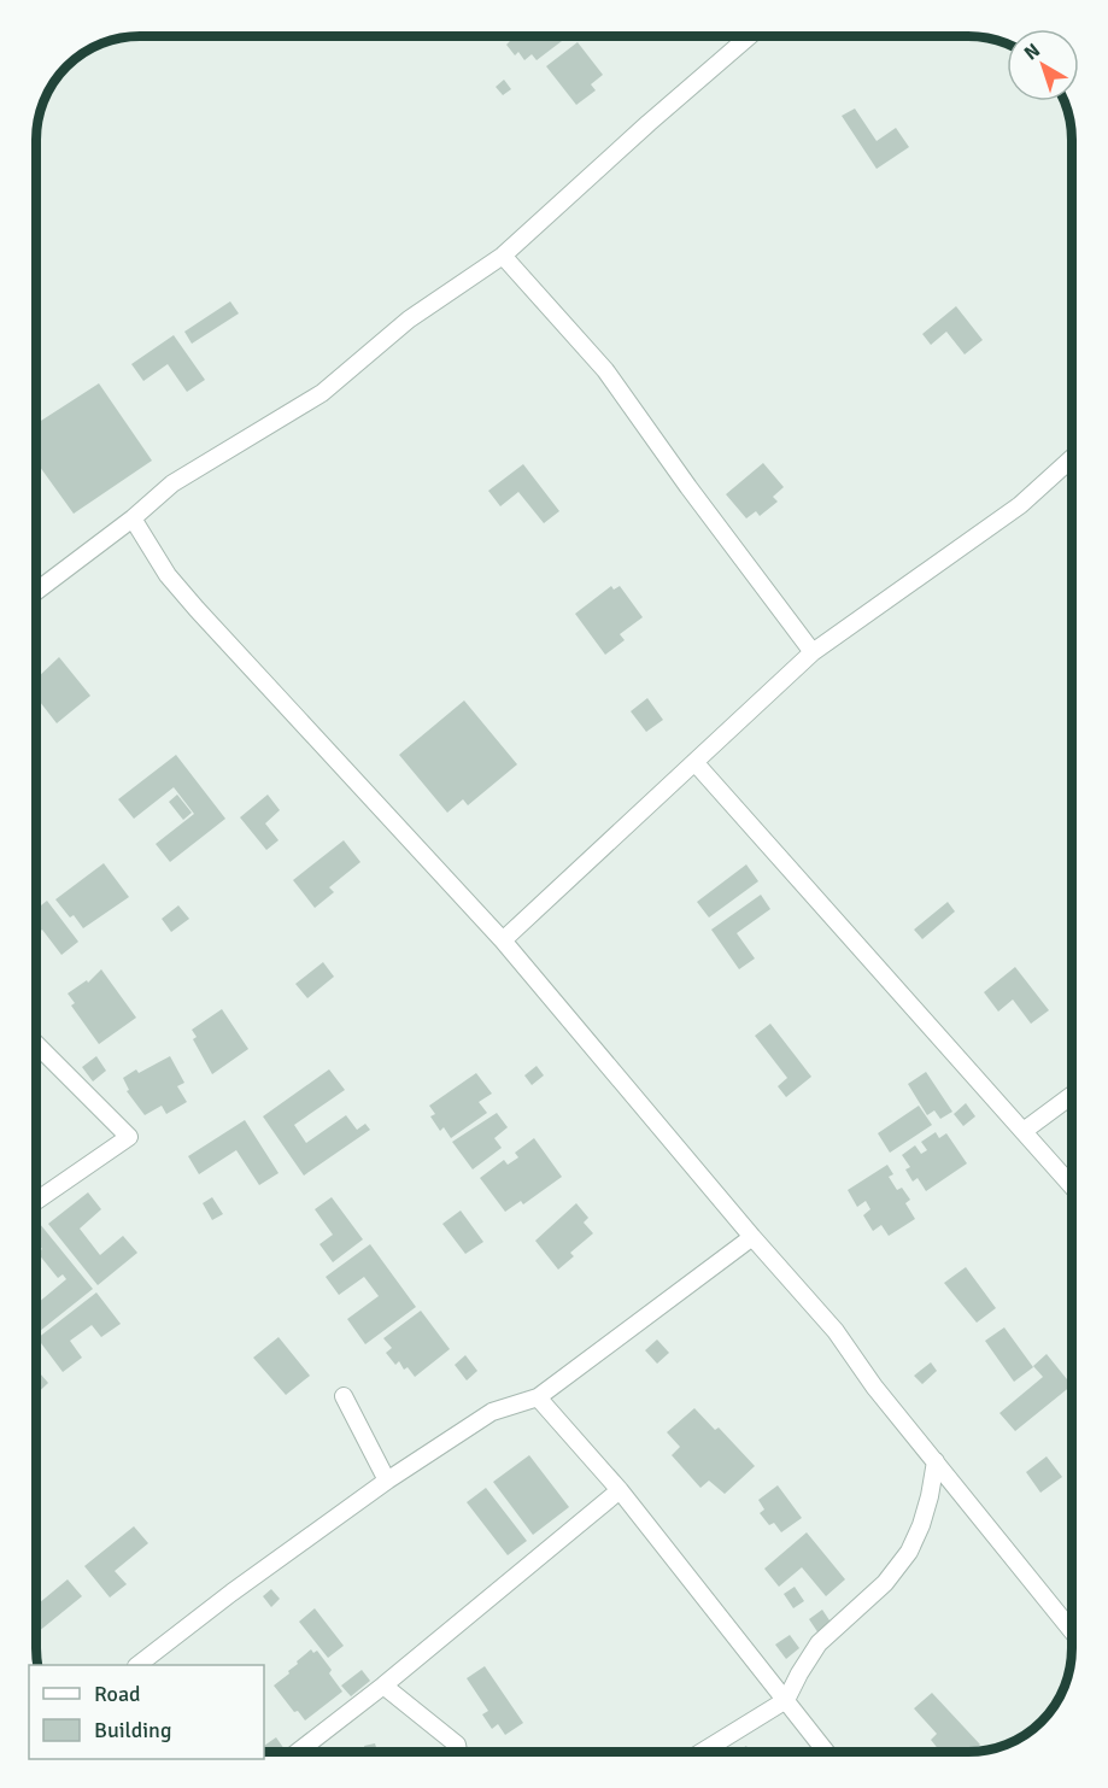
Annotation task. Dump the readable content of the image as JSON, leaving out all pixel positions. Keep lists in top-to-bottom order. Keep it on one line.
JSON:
{"legend":["Road","Building"],"north":"top left"}
